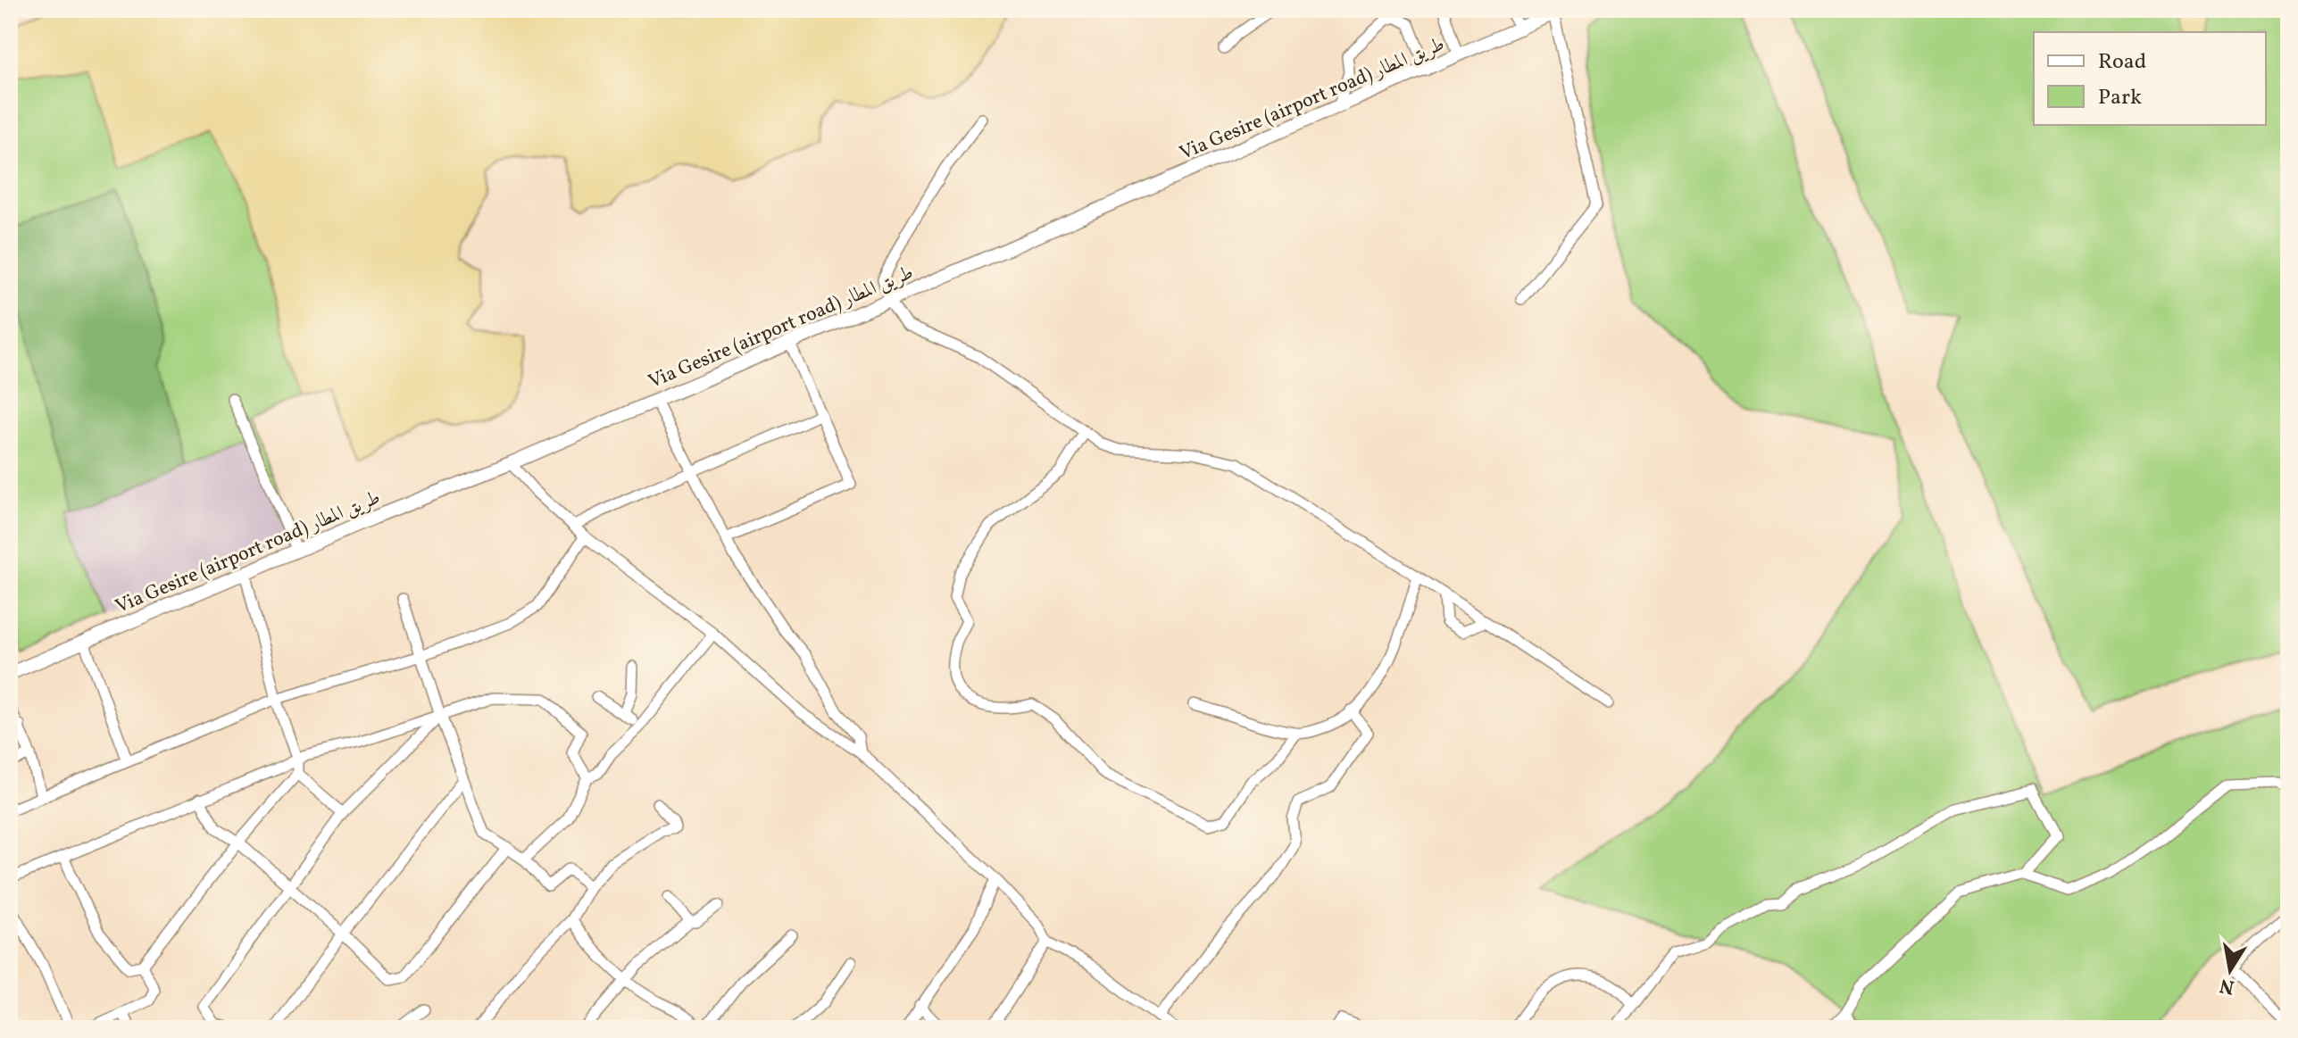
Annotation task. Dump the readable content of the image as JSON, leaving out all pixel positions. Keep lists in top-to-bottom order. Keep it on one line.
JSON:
{"streets":{"main road":["Via Gesire (airport road) طريق المطار"]},"legend":["Road","Park"],"north":"bottom"}
